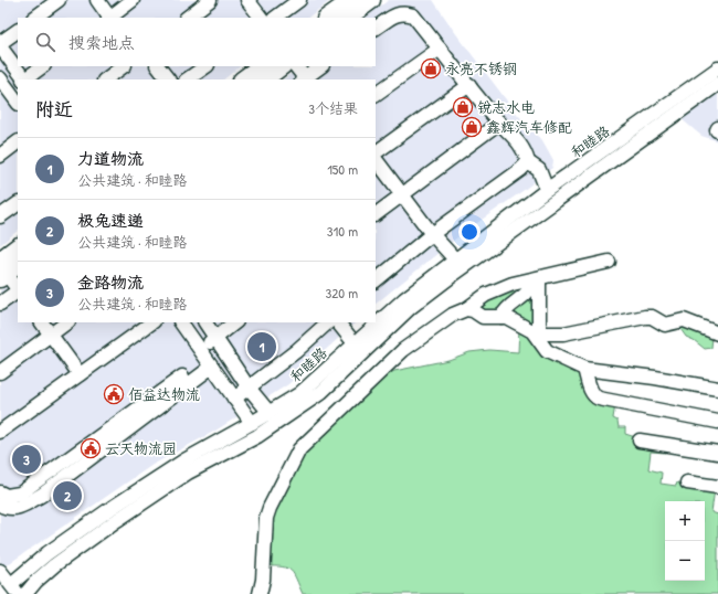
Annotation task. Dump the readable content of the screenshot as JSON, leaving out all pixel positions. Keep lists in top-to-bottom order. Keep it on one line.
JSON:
{"streets":{"street":["和睦路"]},"places":{"shop":["永亮不锈钢","锐志水电","鑫辉汽车修配"],"public building":["佰益达物流","云天物流园"]},"page":{"search":"搜索地点","heading":["附近","3个结果"],"list":[{"mark":"1","name":"力道物流","note":"公共建筑 · 和睦路","value":"150 m"},{"mark":"2","name":"极兔速递","note":"公共建筑 · 和睦路","value":"310 m"},{"mark":"3","name":"金路物流","note":"公共建筑 · 和睦路","value":"320 m"}],"pins":["1","3","2"],"map_buttons":["+","−"]}}
